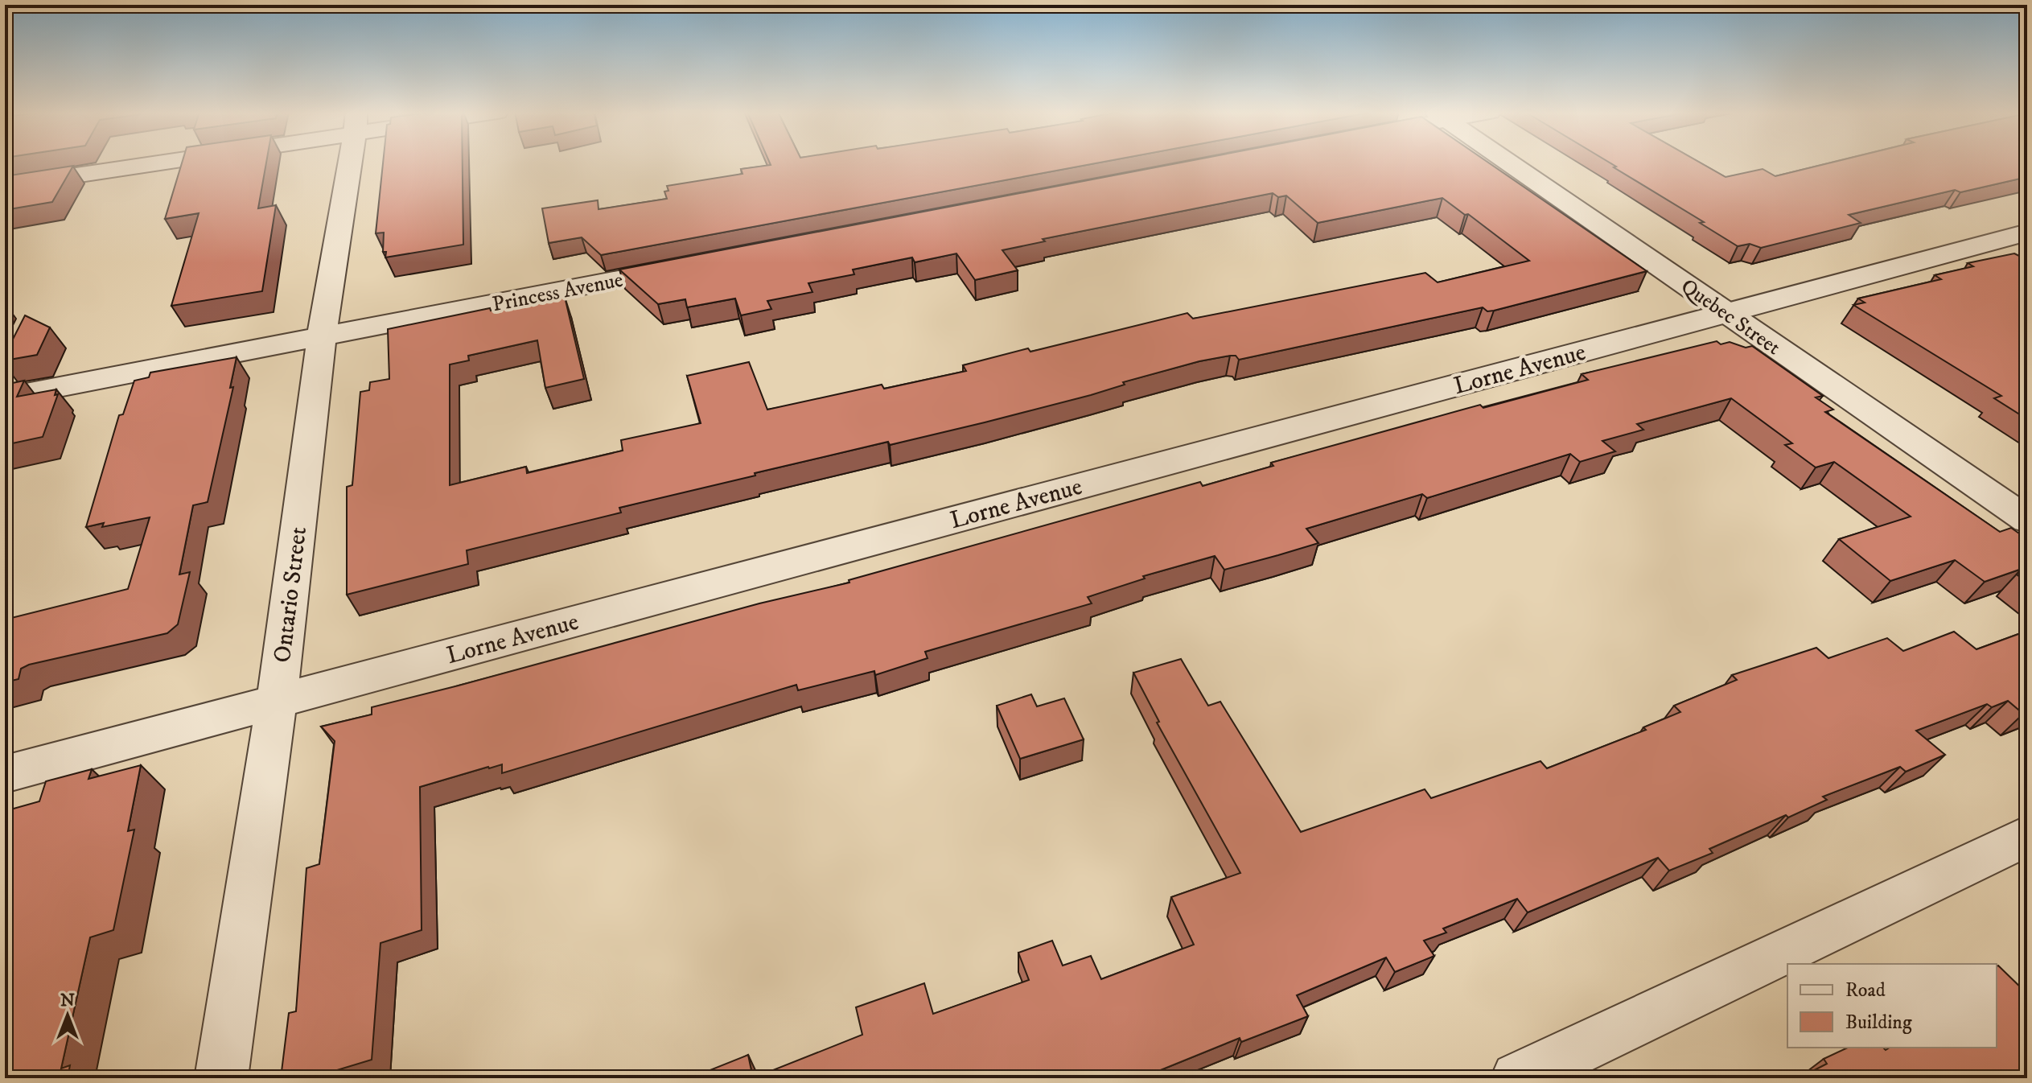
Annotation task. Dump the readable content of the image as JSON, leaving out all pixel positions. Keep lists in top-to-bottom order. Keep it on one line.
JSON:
{"streets":{"street":["Princess Avenue","Quebec Street","Lorne Avenue","Ontario Street"]},"crossings":[["Princess Avenue","Ontario Street"],["Quebec Street","Lorne Avenue"],["Lorne Avenue","Ontario Street"]],"legend":["Road","Building"],"north":"top"}
